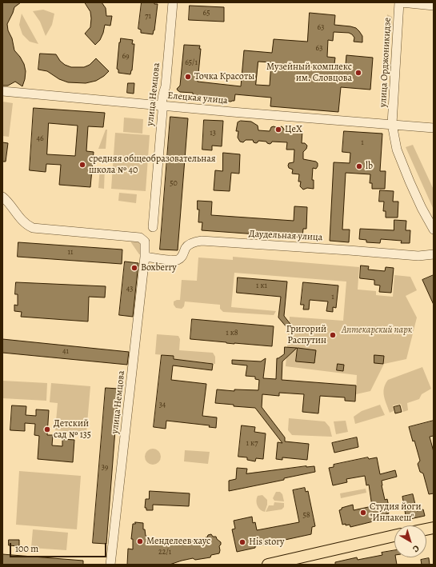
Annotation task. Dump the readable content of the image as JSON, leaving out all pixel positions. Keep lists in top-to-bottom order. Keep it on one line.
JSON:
{"streets":{"street":["улица Орджоникидзе","улица Немцова","Елецкая улица","Даудельная улица"]},"crossings":[["улица Орджоникидзе","Елецкая улица"],["улица Немцова","Елецкая улица"],["улица Немцова","Даудельная улица"]],"parks":["Аптекарский парк"],"places":["Музейный комплекс им. Словцова","Точка Красоты","ЦеХ","средняя общеобразовательная школа № 40","lb","Boxberry","Григорий Распутин","Детский сад № 135","Студия йоги \"Инлакеш\"","Менделеев хаус","His story"],"house_numbers":["65","71","63","63","69","65/1","13","46","1","50","11","1 к1","43","1","1 к8","41","34","1 к7","39","58","22/1"],"scale_bar":"100 m","north":"bottom right"}
